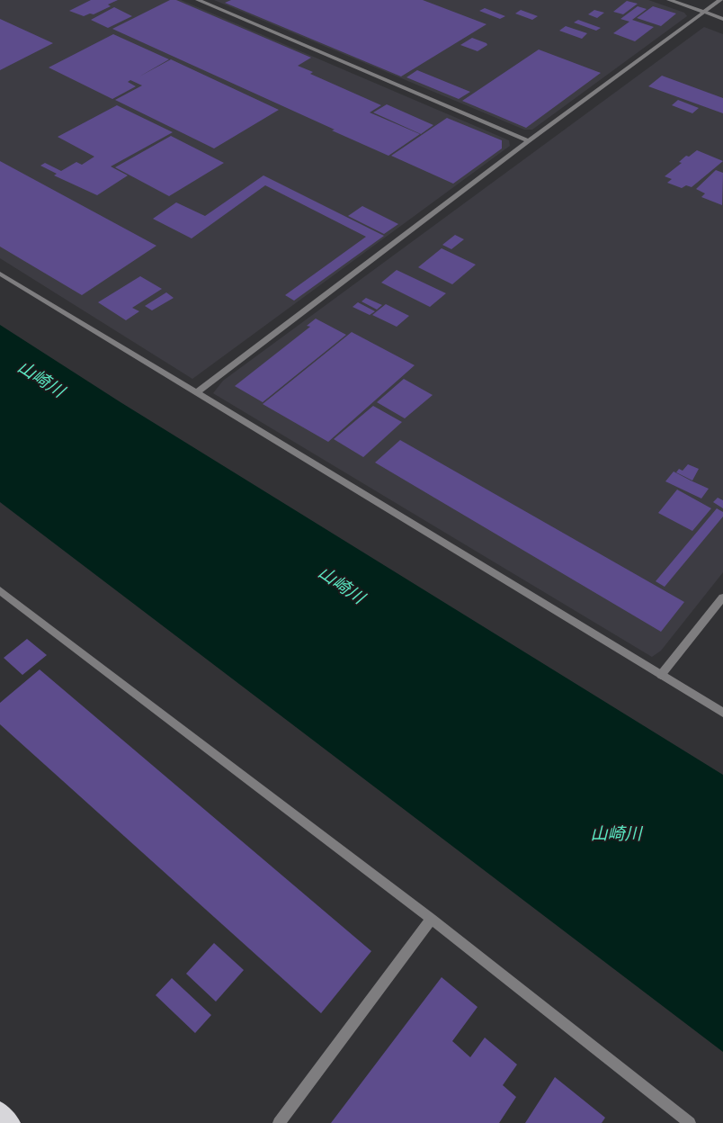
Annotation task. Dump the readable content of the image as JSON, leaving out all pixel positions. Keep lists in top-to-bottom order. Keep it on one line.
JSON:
{"water":["山崎川"]}
